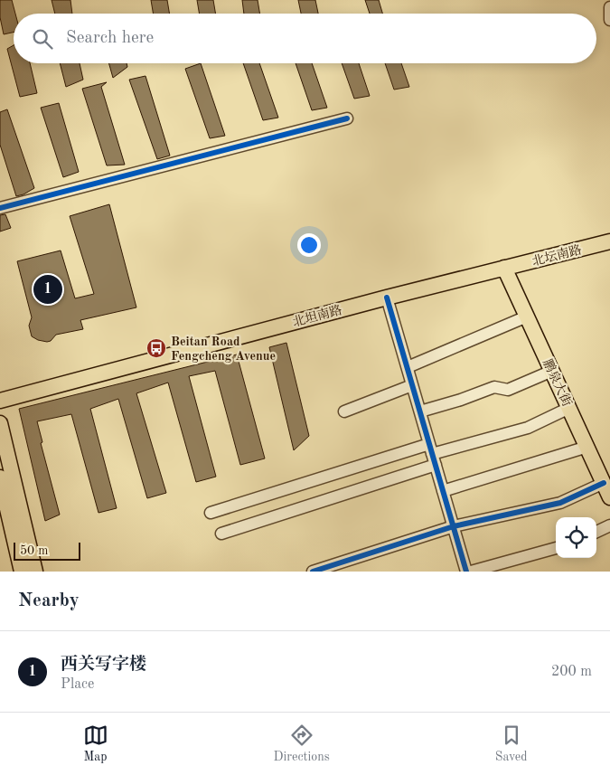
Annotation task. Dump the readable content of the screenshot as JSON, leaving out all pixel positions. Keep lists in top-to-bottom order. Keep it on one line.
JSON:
{"streets":{"main road":["北坛南路","北坦南路","鹏泉大街"]},"crossings":[["北坛南路","北坦南路"],["北坛南路","鹏泉大街"],["北坦南路","鹏泉大街"]],"places":{"bus stop":["Beitan Road Fengcheng Avenue"]},"scale_bar":"50 m","page":{"search":"Search here","pins":"1","scale":"50 m","heading":"Nearby","list":[{"mark":"1","name":"西关写字楼","note":"Place","value":"200 m"}],"nav":["Map","Directions","Saved"]}}
